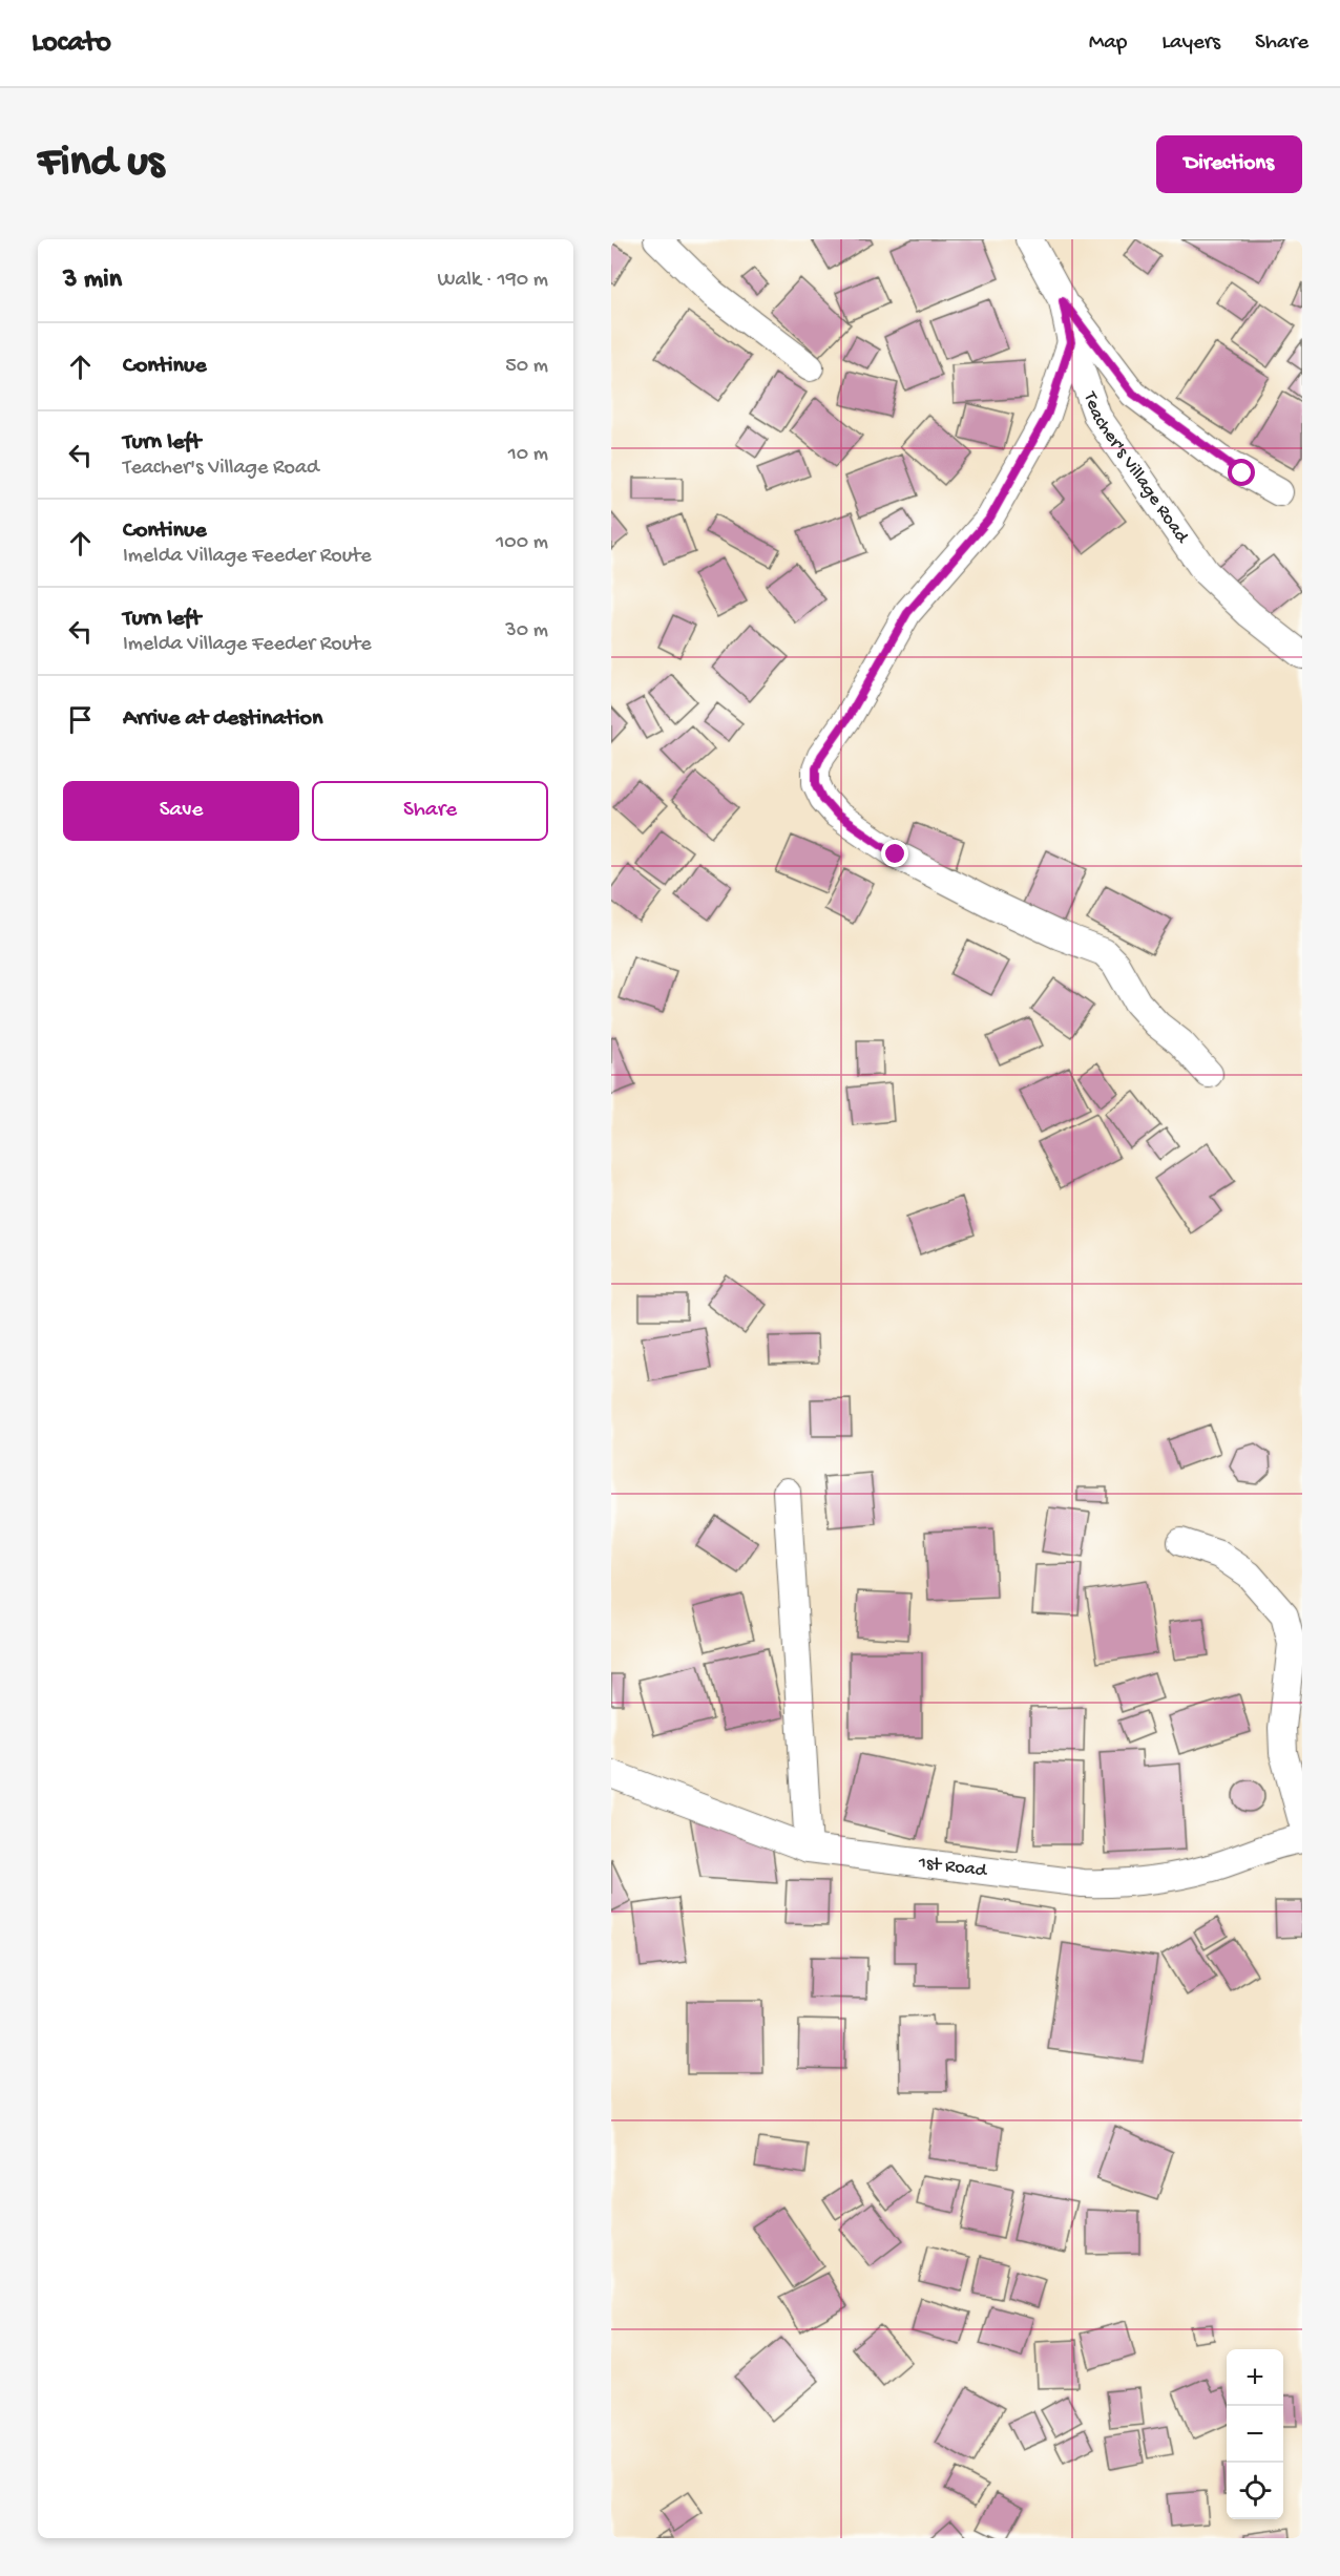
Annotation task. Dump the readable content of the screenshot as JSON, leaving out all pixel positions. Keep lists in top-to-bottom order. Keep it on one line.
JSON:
{"streets":{"street":["Teacher's Village Road","1st Road"]},"page":{"header":"Locato","nav":["Map","Layers","Share"],"buttons":["Directions",["Save","Share"]],"title":"Find us","heading":["3 min","Walk · 190 m"],"list":[["Continue","50 m"],["Turn left","Teacher's Village Road","10 m"],["Continue","Imelda Village Feeder Route","100 m"],["Turn left","Imelda Village Feeder Route","30 m"],"Arrive at destination"],"map_buttons":["+","−"]}}
